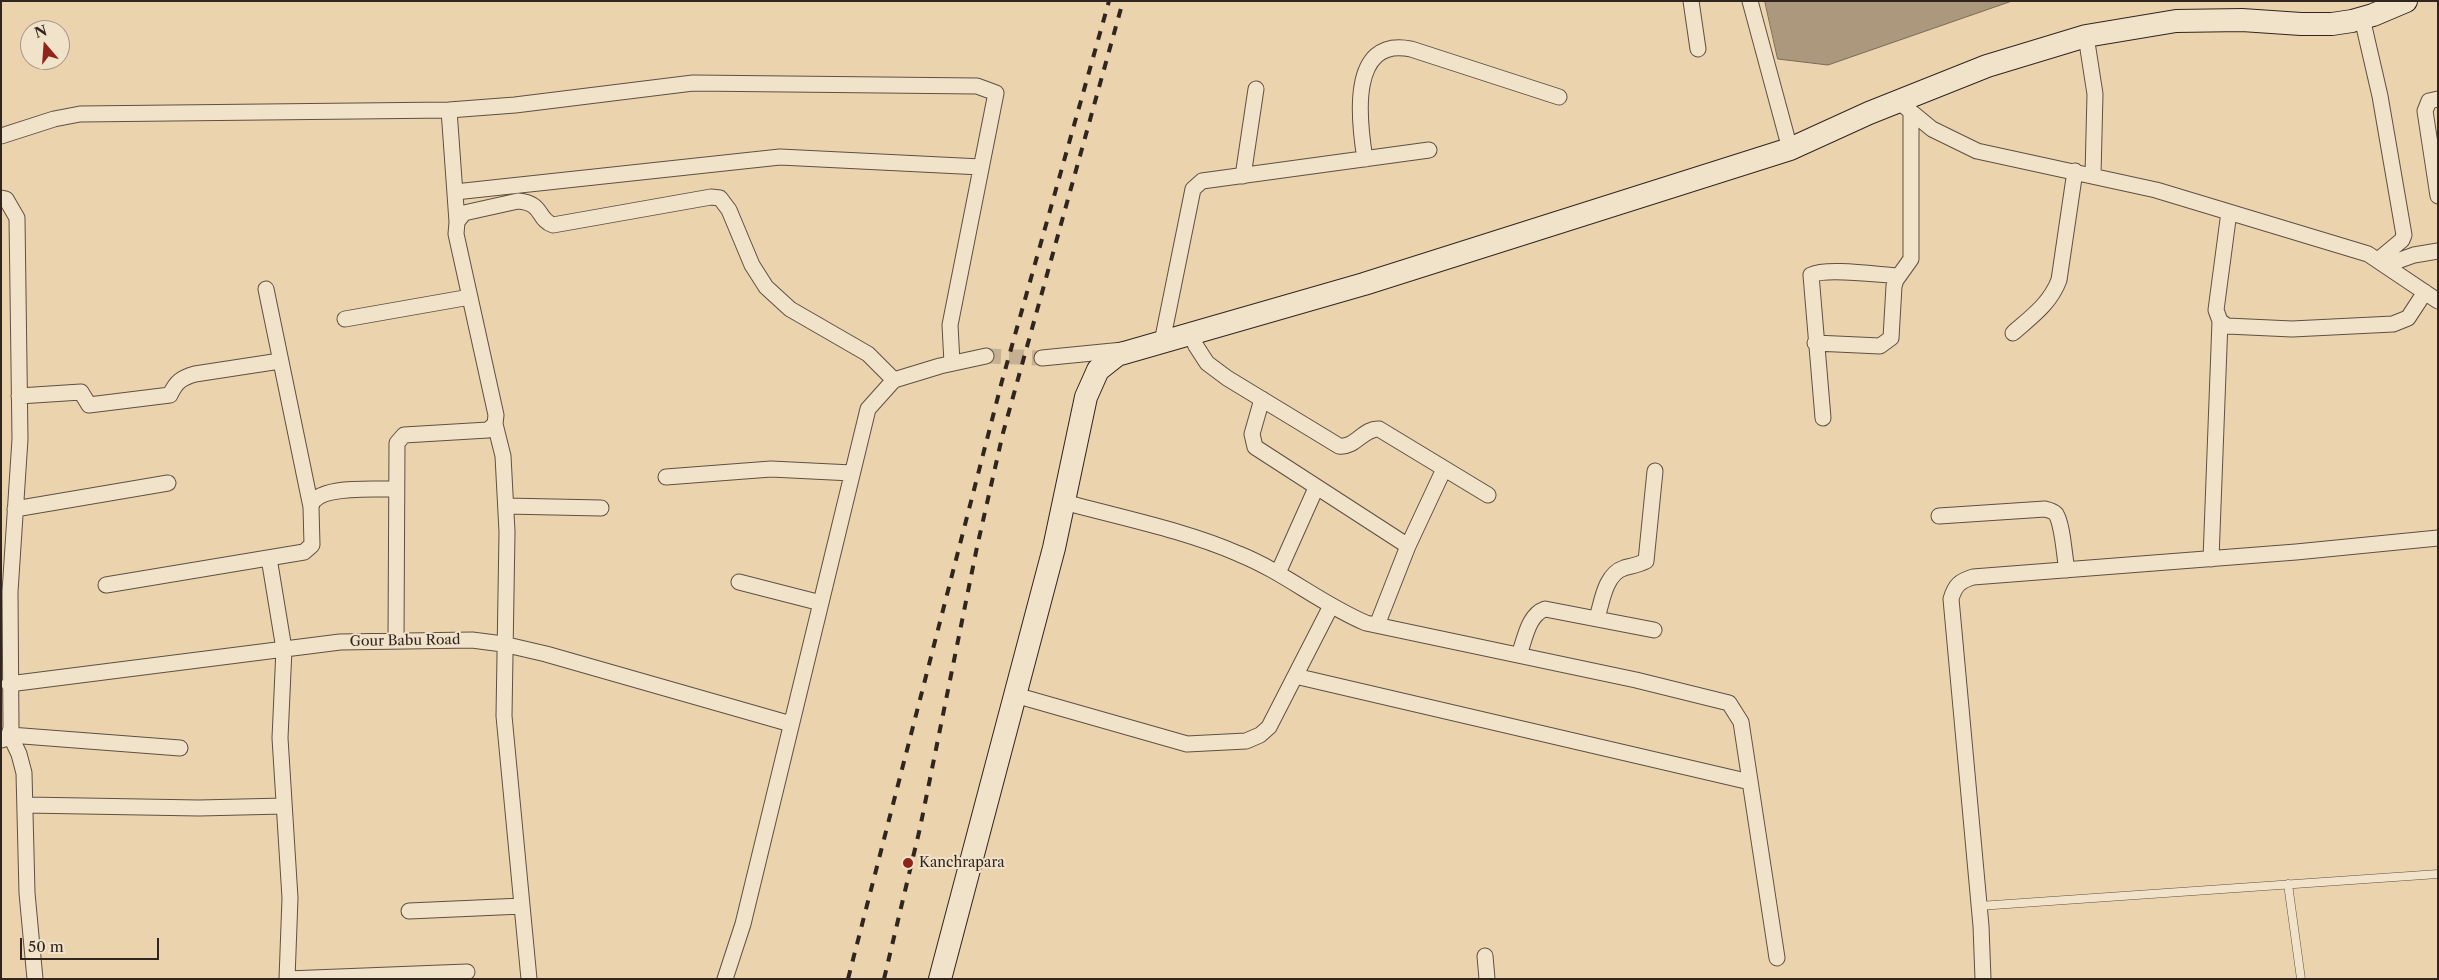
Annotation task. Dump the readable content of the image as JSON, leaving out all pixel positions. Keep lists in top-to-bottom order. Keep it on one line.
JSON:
{"streets":{"street":["Gour Babu Road"]},"places":["Kanchrapara"],"scale_bar":"50 m","north":"top"}
